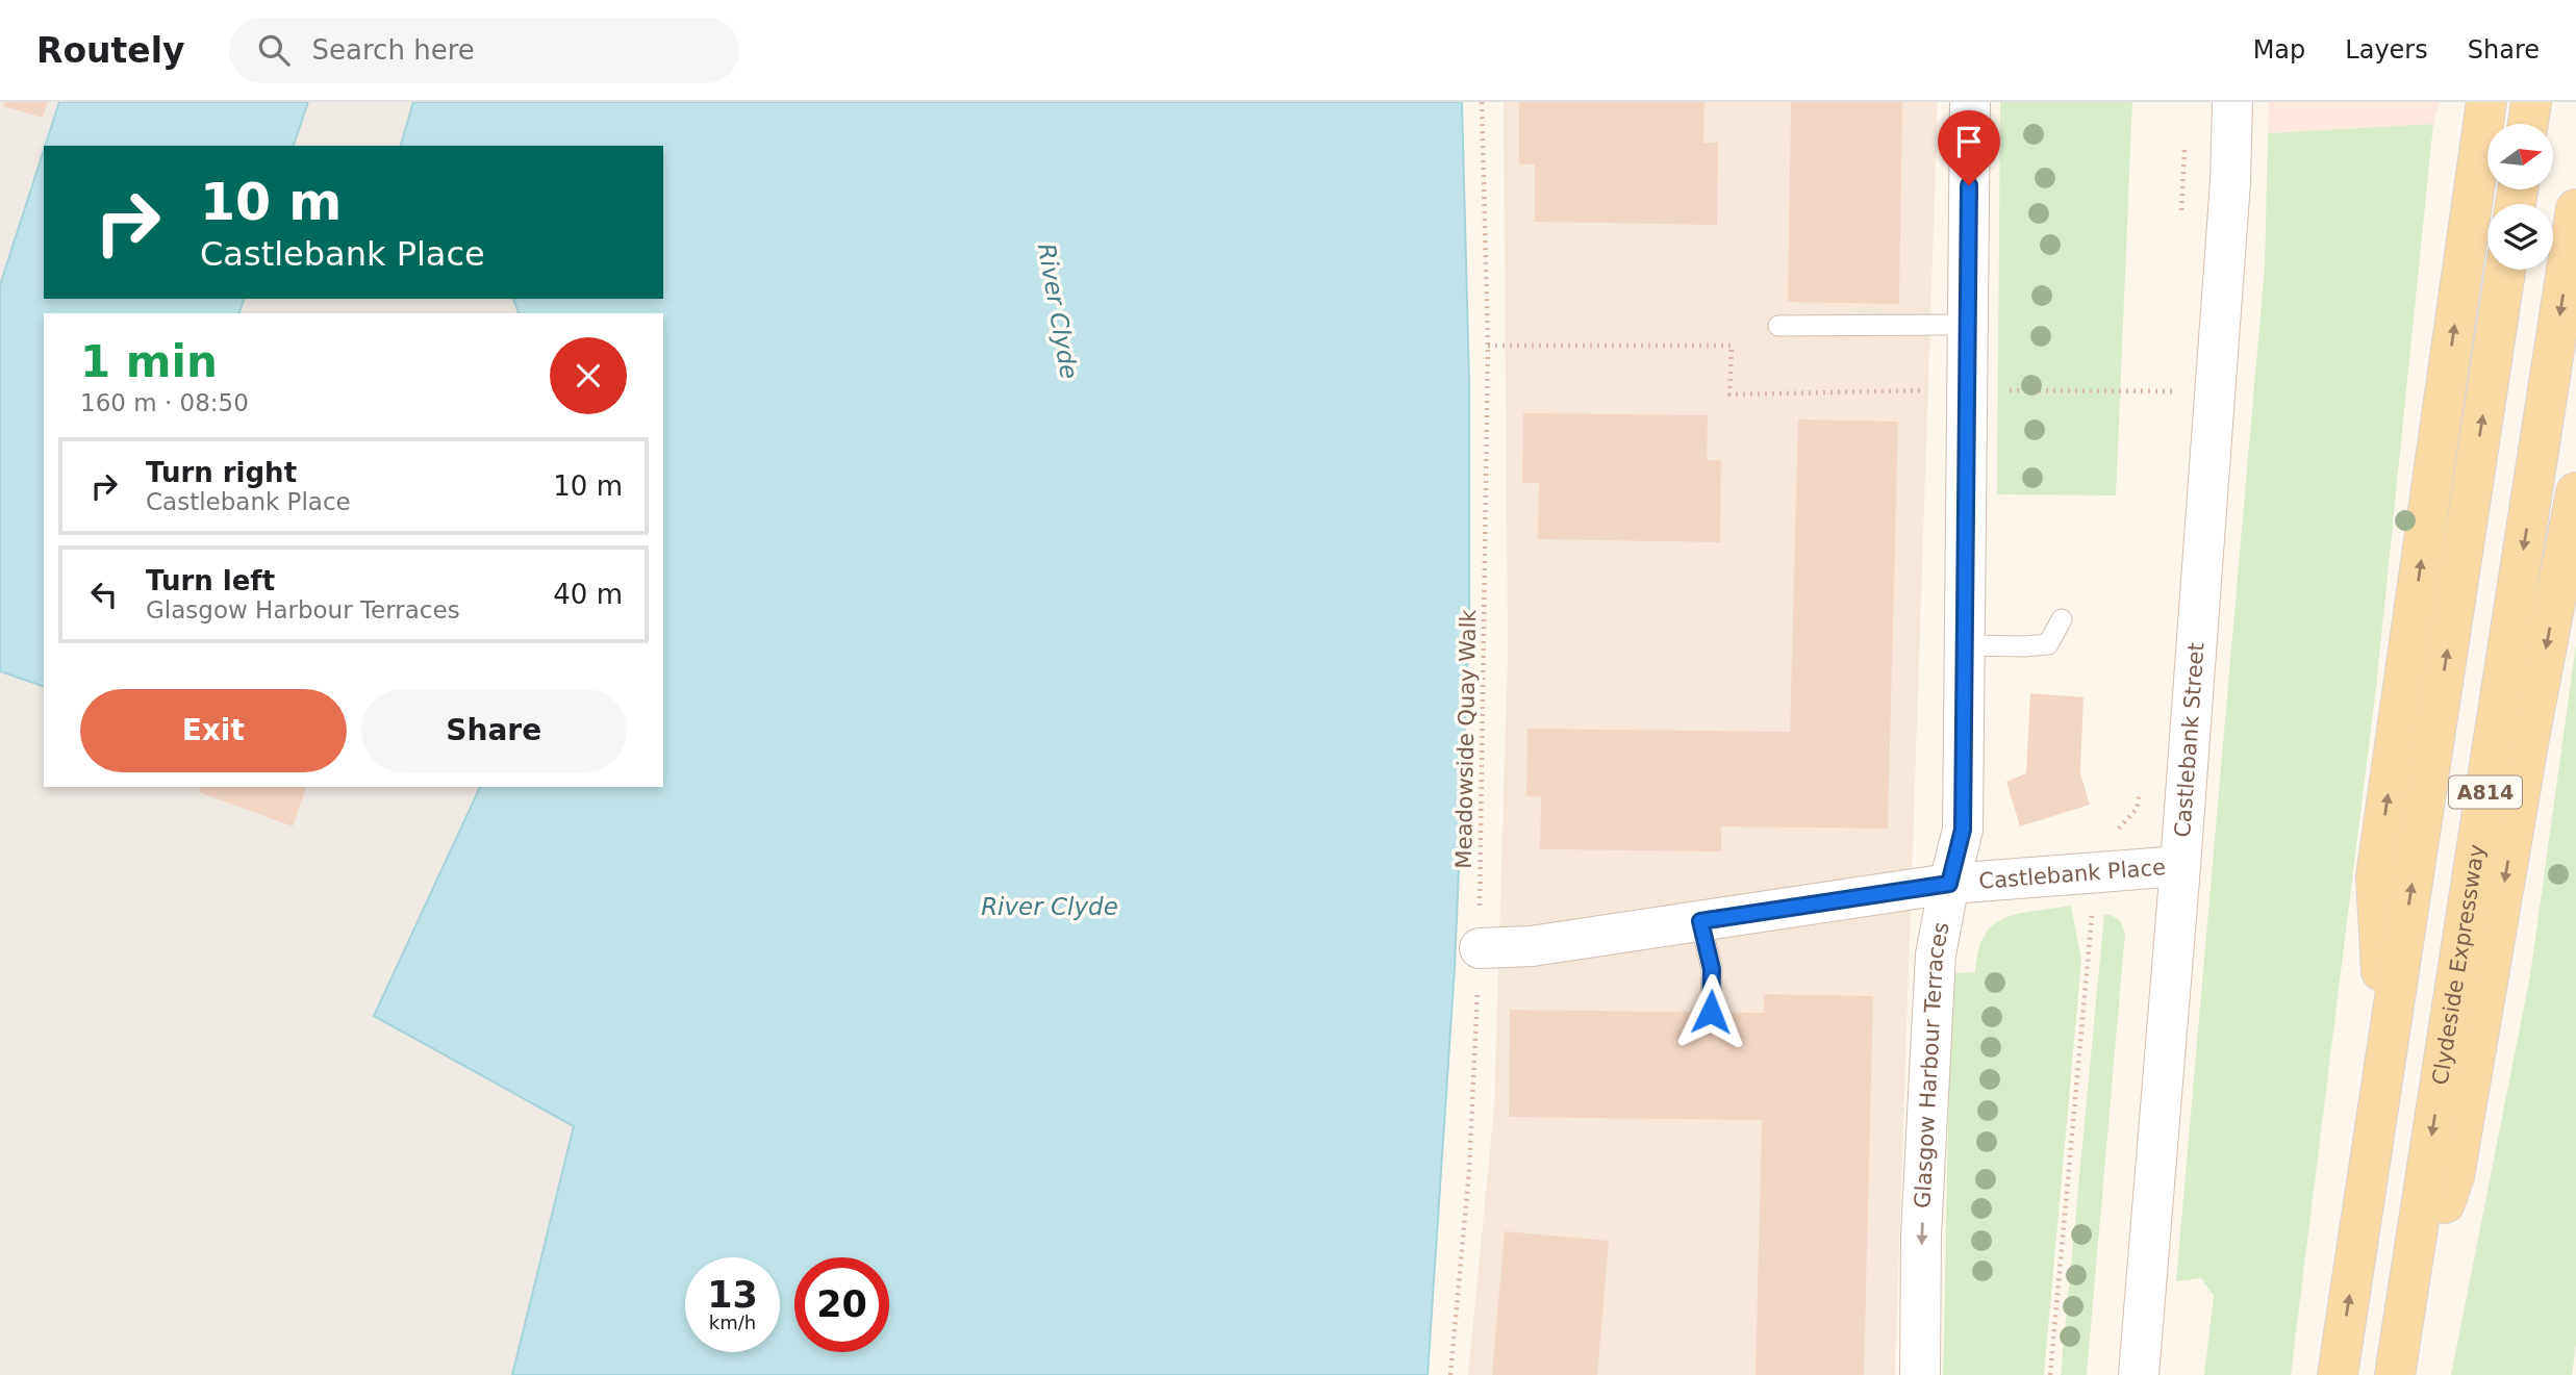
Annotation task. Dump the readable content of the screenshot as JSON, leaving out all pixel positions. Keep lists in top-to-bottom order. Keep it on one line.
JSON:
{"streets":{"main road":["A814","Clydeside Expressway"],"street":["Castlebank Street","Castlebank Place","Glasgow Harbour Terraces"],"path":["Meadowside Quay Walk"]},"crossings":[["Meadowside Quay Walk","Castlebank Place"],["Castlebank Street","Castlebank Place"],["Castlebank Place","Glasgow Harbour Terraces"]],"one_way":["Glasgow Harbour Terraces"],"water":["River Clyde"],"north":"right","page":{"header":"Routely","search":"Search here","nav":["Map","Layers","Share"],"turn":["10 m","Castlebank Place"],"heading":["1 min","160 m · 08:50"],"list":[{"name":"Turn right","note":"Castlebank Place","value":"10 m"},{"name":"Turn left","note":"Glasgow Harbour Terraces","value":"40 m"}],"buttons":["Exit","Share"],"speed":"13 km/h","limit":"20"}}
